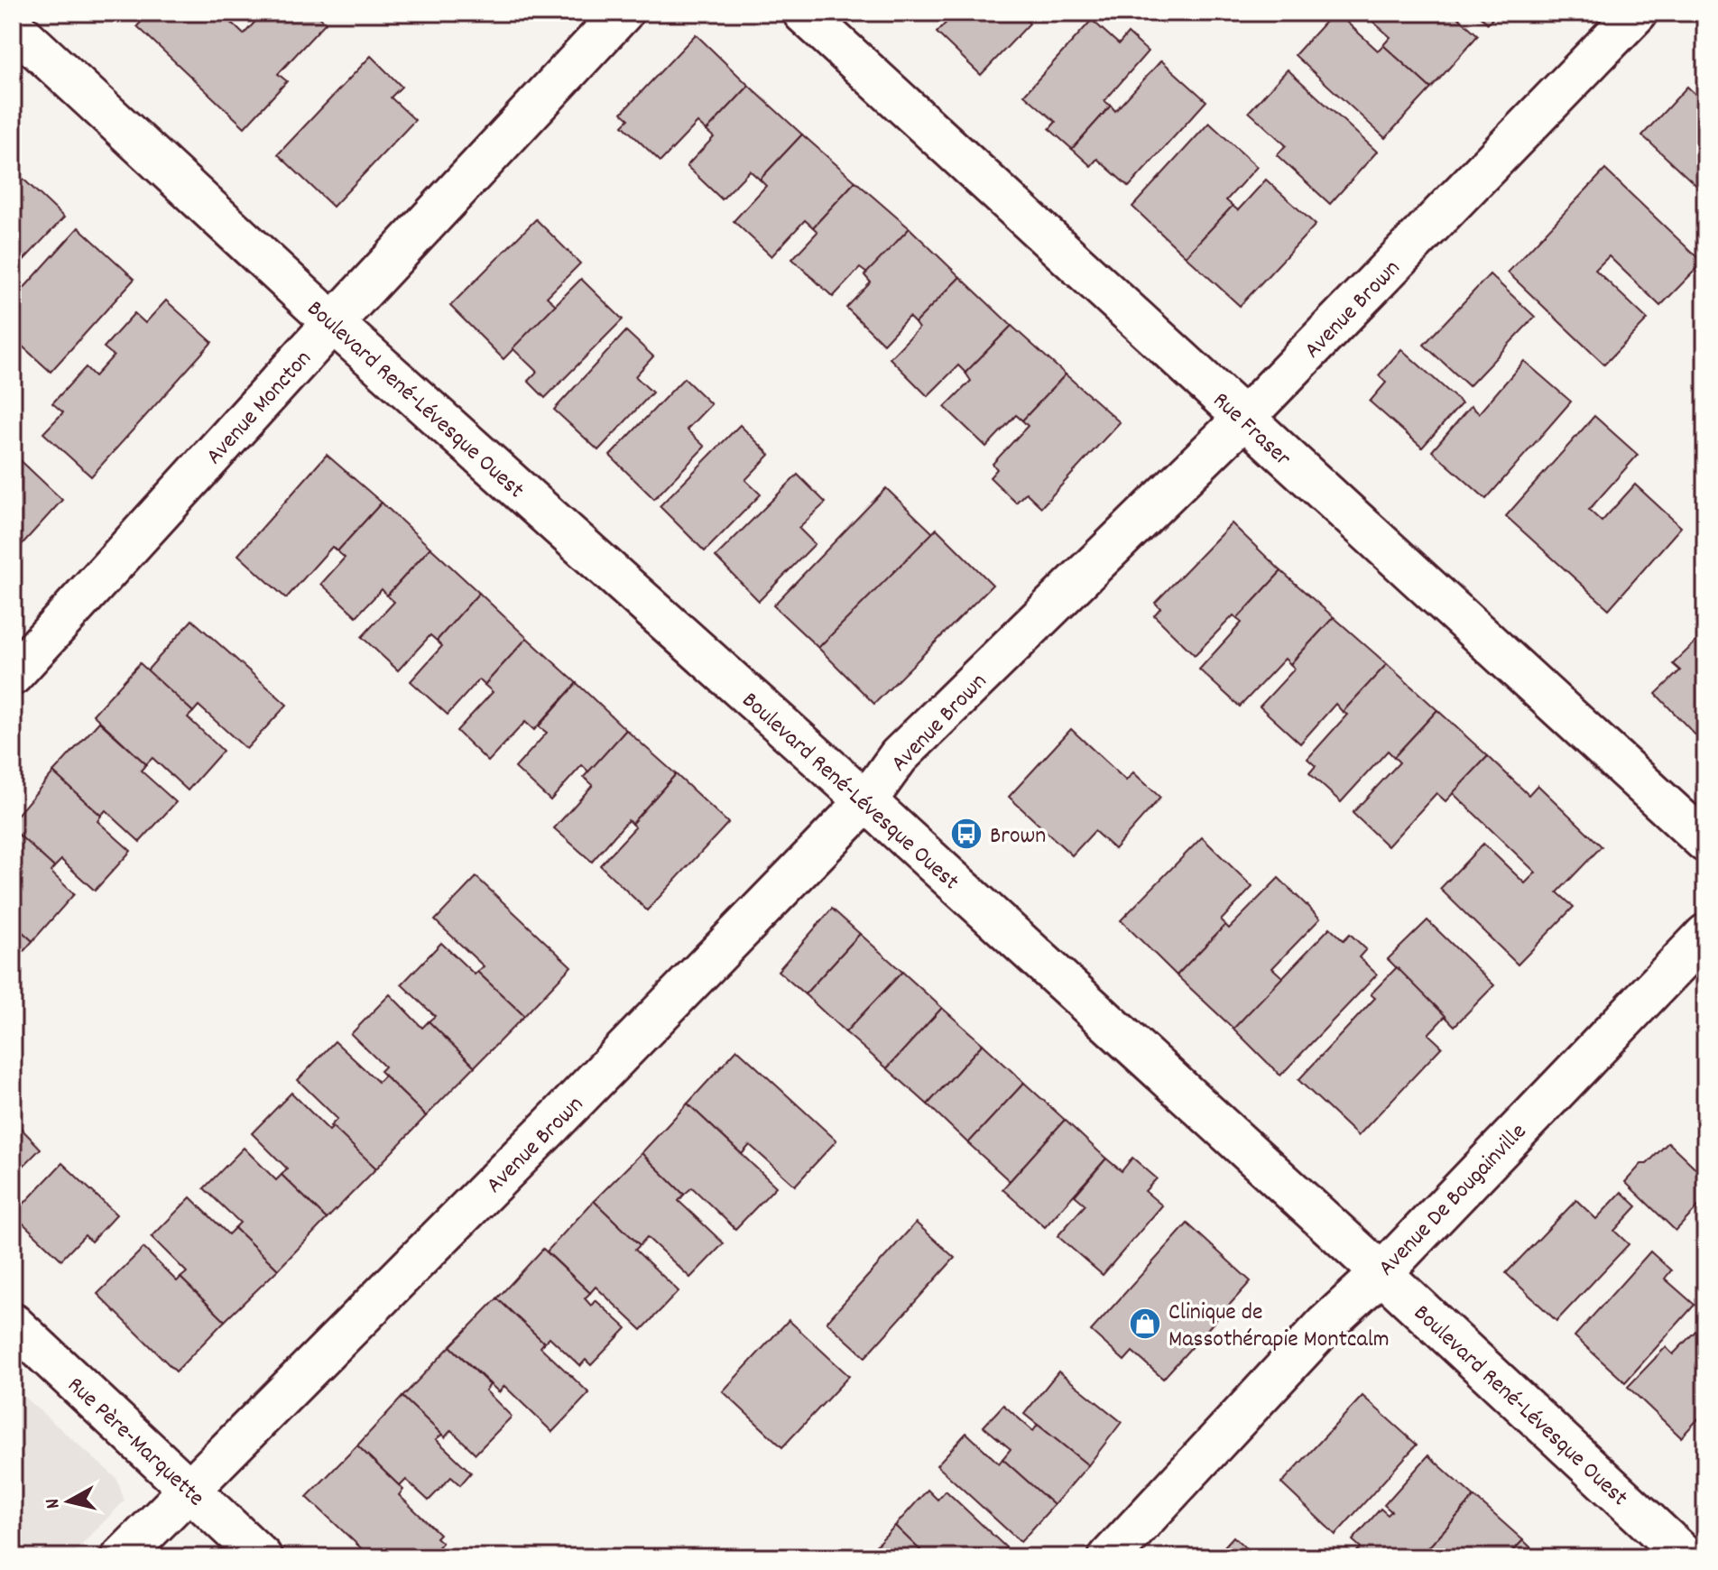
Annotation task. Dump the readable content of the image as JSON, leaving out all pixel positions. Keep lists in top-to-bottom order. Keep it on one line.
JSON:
{"streets":{"street":["Avenue Brown","Boulevard René-Lévesque Ouest","Avenue Moncton","Rue Fraser","Avenue De Bougainville","Rue Père-Marquette"]},"crossings":[["Avenue Brown","Boulevard René-Lévesque Ouest"],["Avenue Brown","Rue Fraser"],["Avenue Brown","Rue Père-Marquette"],["Boulevard René-Lévesque Ouest","Avenue Moncton"],["Boulevard René-Lévesque Ouest","Avenue De Bougainville"]],"places":{"bus stop":["Brown"],"shop":["Clinique de Massothérapie Montcalm"]},"north":"left"}
